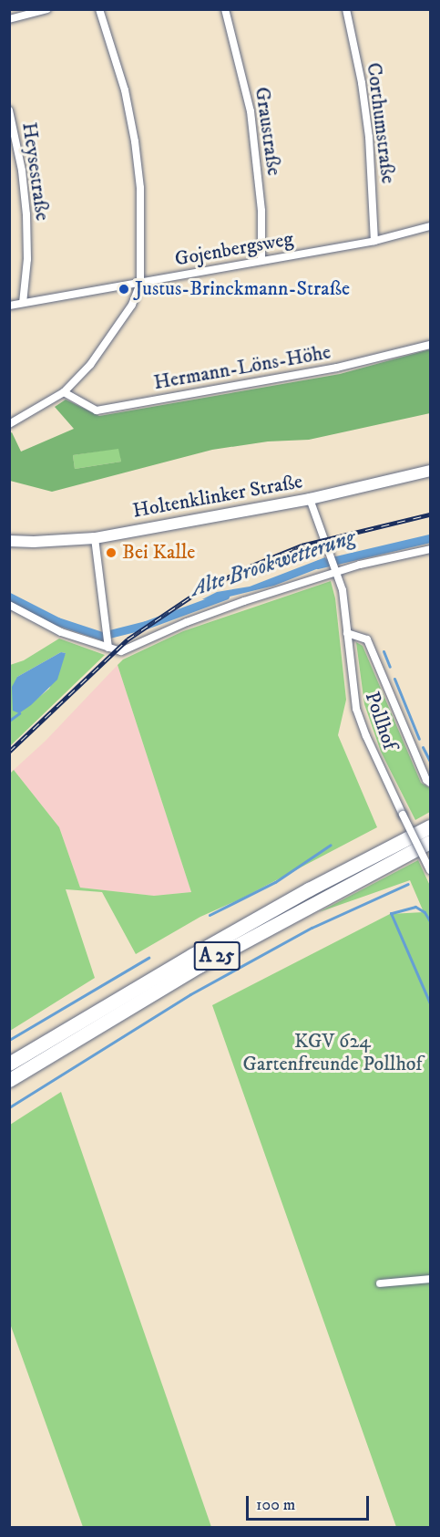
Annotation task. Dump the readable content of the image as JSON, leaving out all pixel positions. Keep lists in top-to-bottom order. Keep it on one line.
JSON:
{"streets":{"highway":["A 25"],"main road":["Holtenklinker Straße"],"street":["Corthumstraße","Graustraße","Heysestraße","Gojenbergsweg","Hermann-Löns-Höhe","Pollhof"]},"crossings":[["Corthumstraße","Gojenbergsweg"],["Graustraße","Gojenbergsweg"],["Heysestraße","Gojenbergsweg"],["Holtenklinker Straße","Pollhof"]],"water":["Alte Brookwetterung"],"parks":["KGV 624 Gartenfreunde Pollhof"],"places":["Justus-Brinckmann-Straße","Bei Kalle"],"scale_bar":"100 m"}
